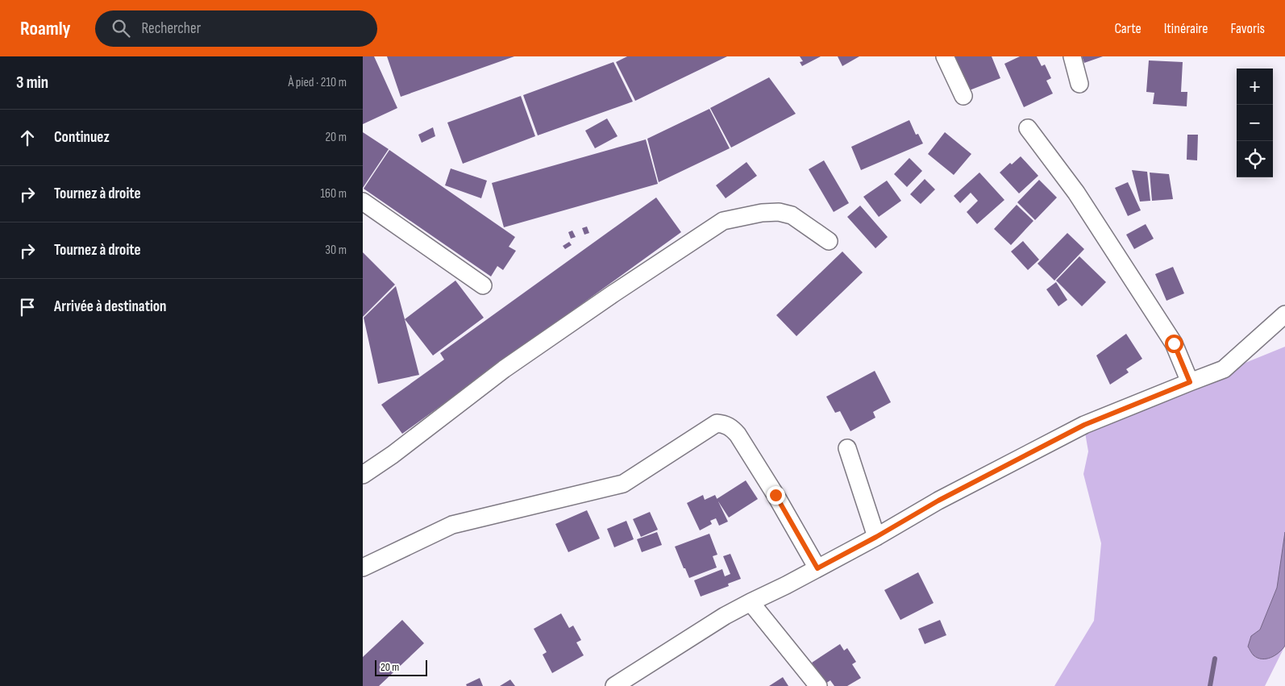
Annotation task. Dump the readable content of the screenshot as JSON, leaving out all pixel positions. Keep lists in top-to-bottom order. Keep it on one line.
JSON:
{"scale_bar":"20 m","page":{"header":"Roamly","search":"Rechercher","nav":["Carte","Itinéraire","Favoris"],"heading":["3 min","À pied · 210 m"],"map_buttons":["+","−"],"list":[["Continuez","20 m"],["Tournez à droite","160 m"],["Tournez à droite","30 m"],"Arrivée à destination"],"scale":"20 m"}}
